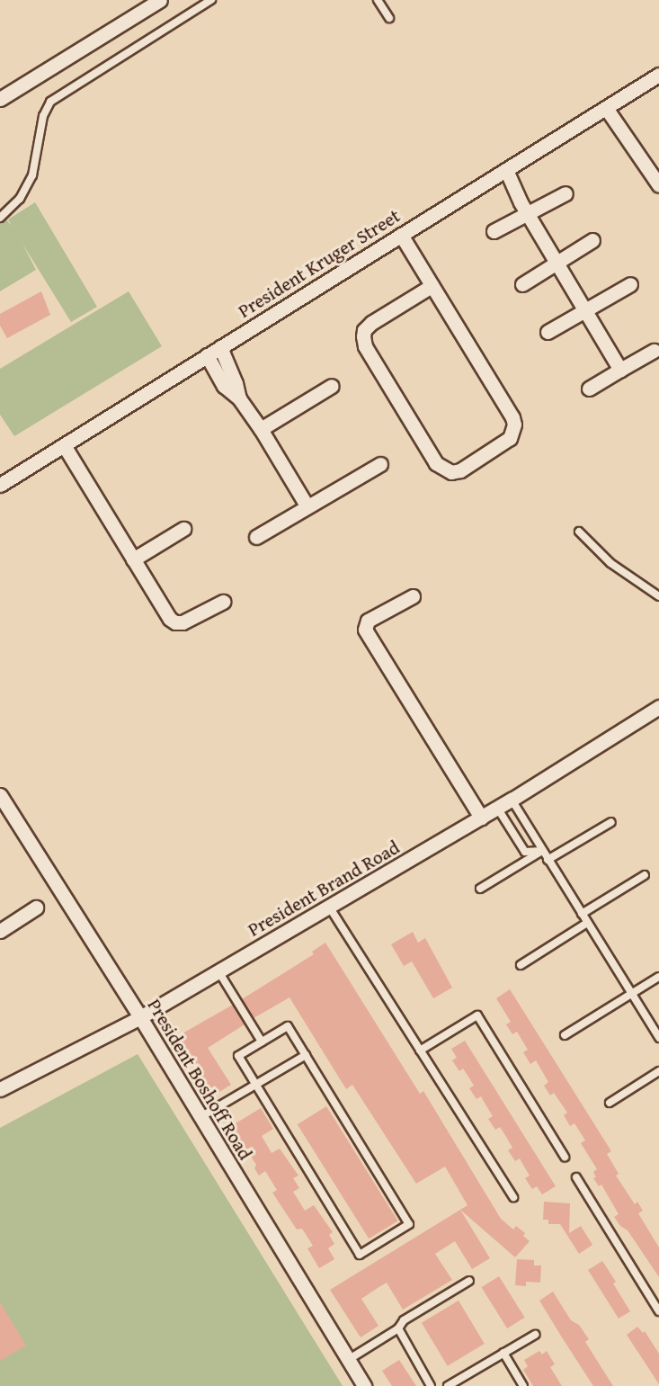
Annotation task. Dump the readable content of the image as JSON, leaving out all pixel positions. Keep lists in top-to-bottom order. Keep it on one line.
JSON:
{"streets":{"street":["President Kruger Street","President Brand Road","President Boshoff Road"]},"crossings":[["President Brand Road","President Boshoff Road"]]}
